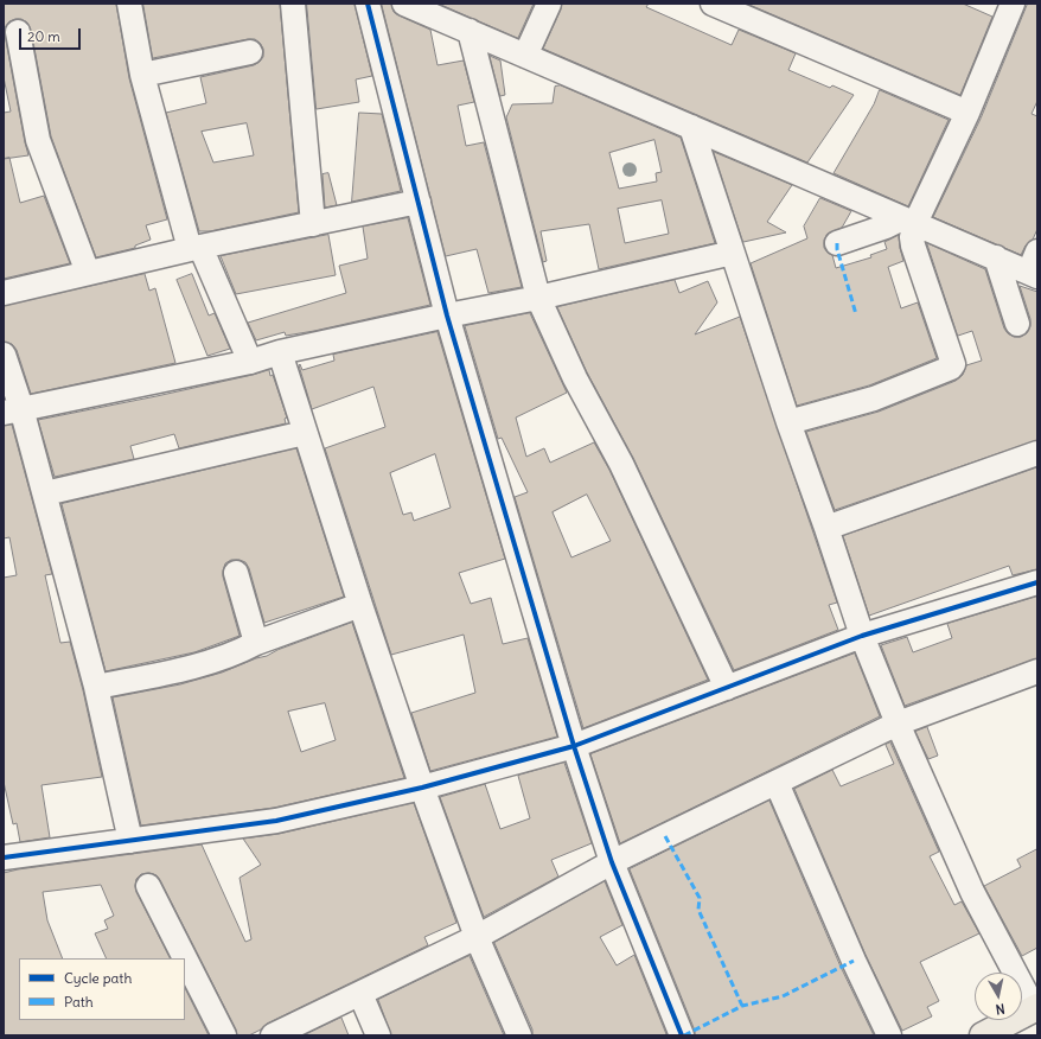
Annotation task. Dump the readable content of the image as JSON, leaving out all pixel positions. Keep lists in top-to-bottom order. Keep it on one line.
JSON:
{"legend":["Cycle path","Path"],"scale_bar":"20 m","north":"bottom"}
